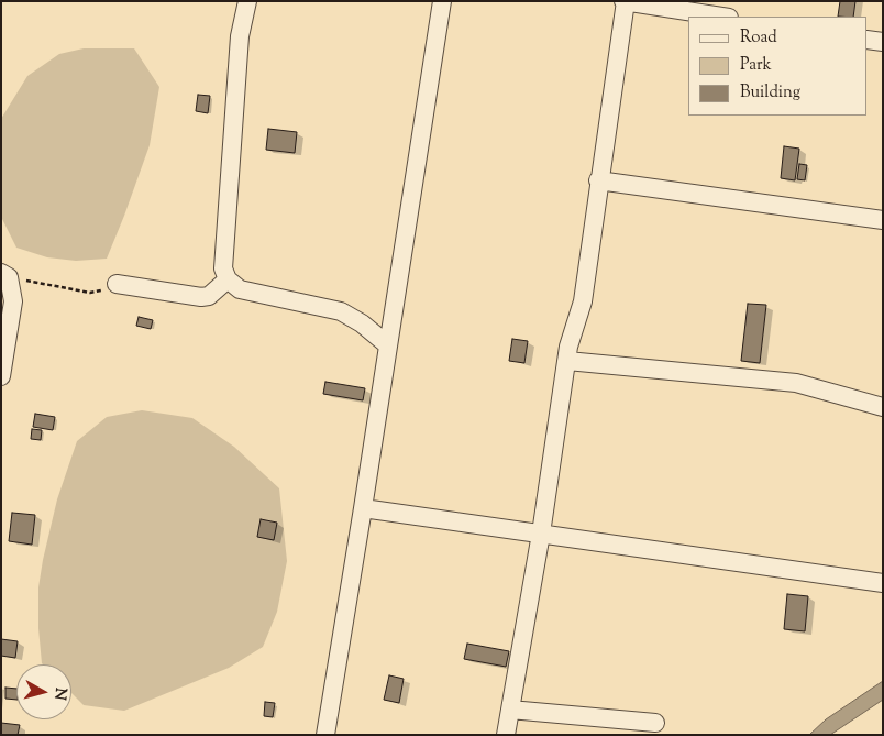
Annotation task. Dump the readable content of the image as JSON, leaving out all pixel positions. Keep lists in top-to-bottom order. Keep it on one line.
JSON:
{"legend":["Road","Park","Building"],"north":"right"}
